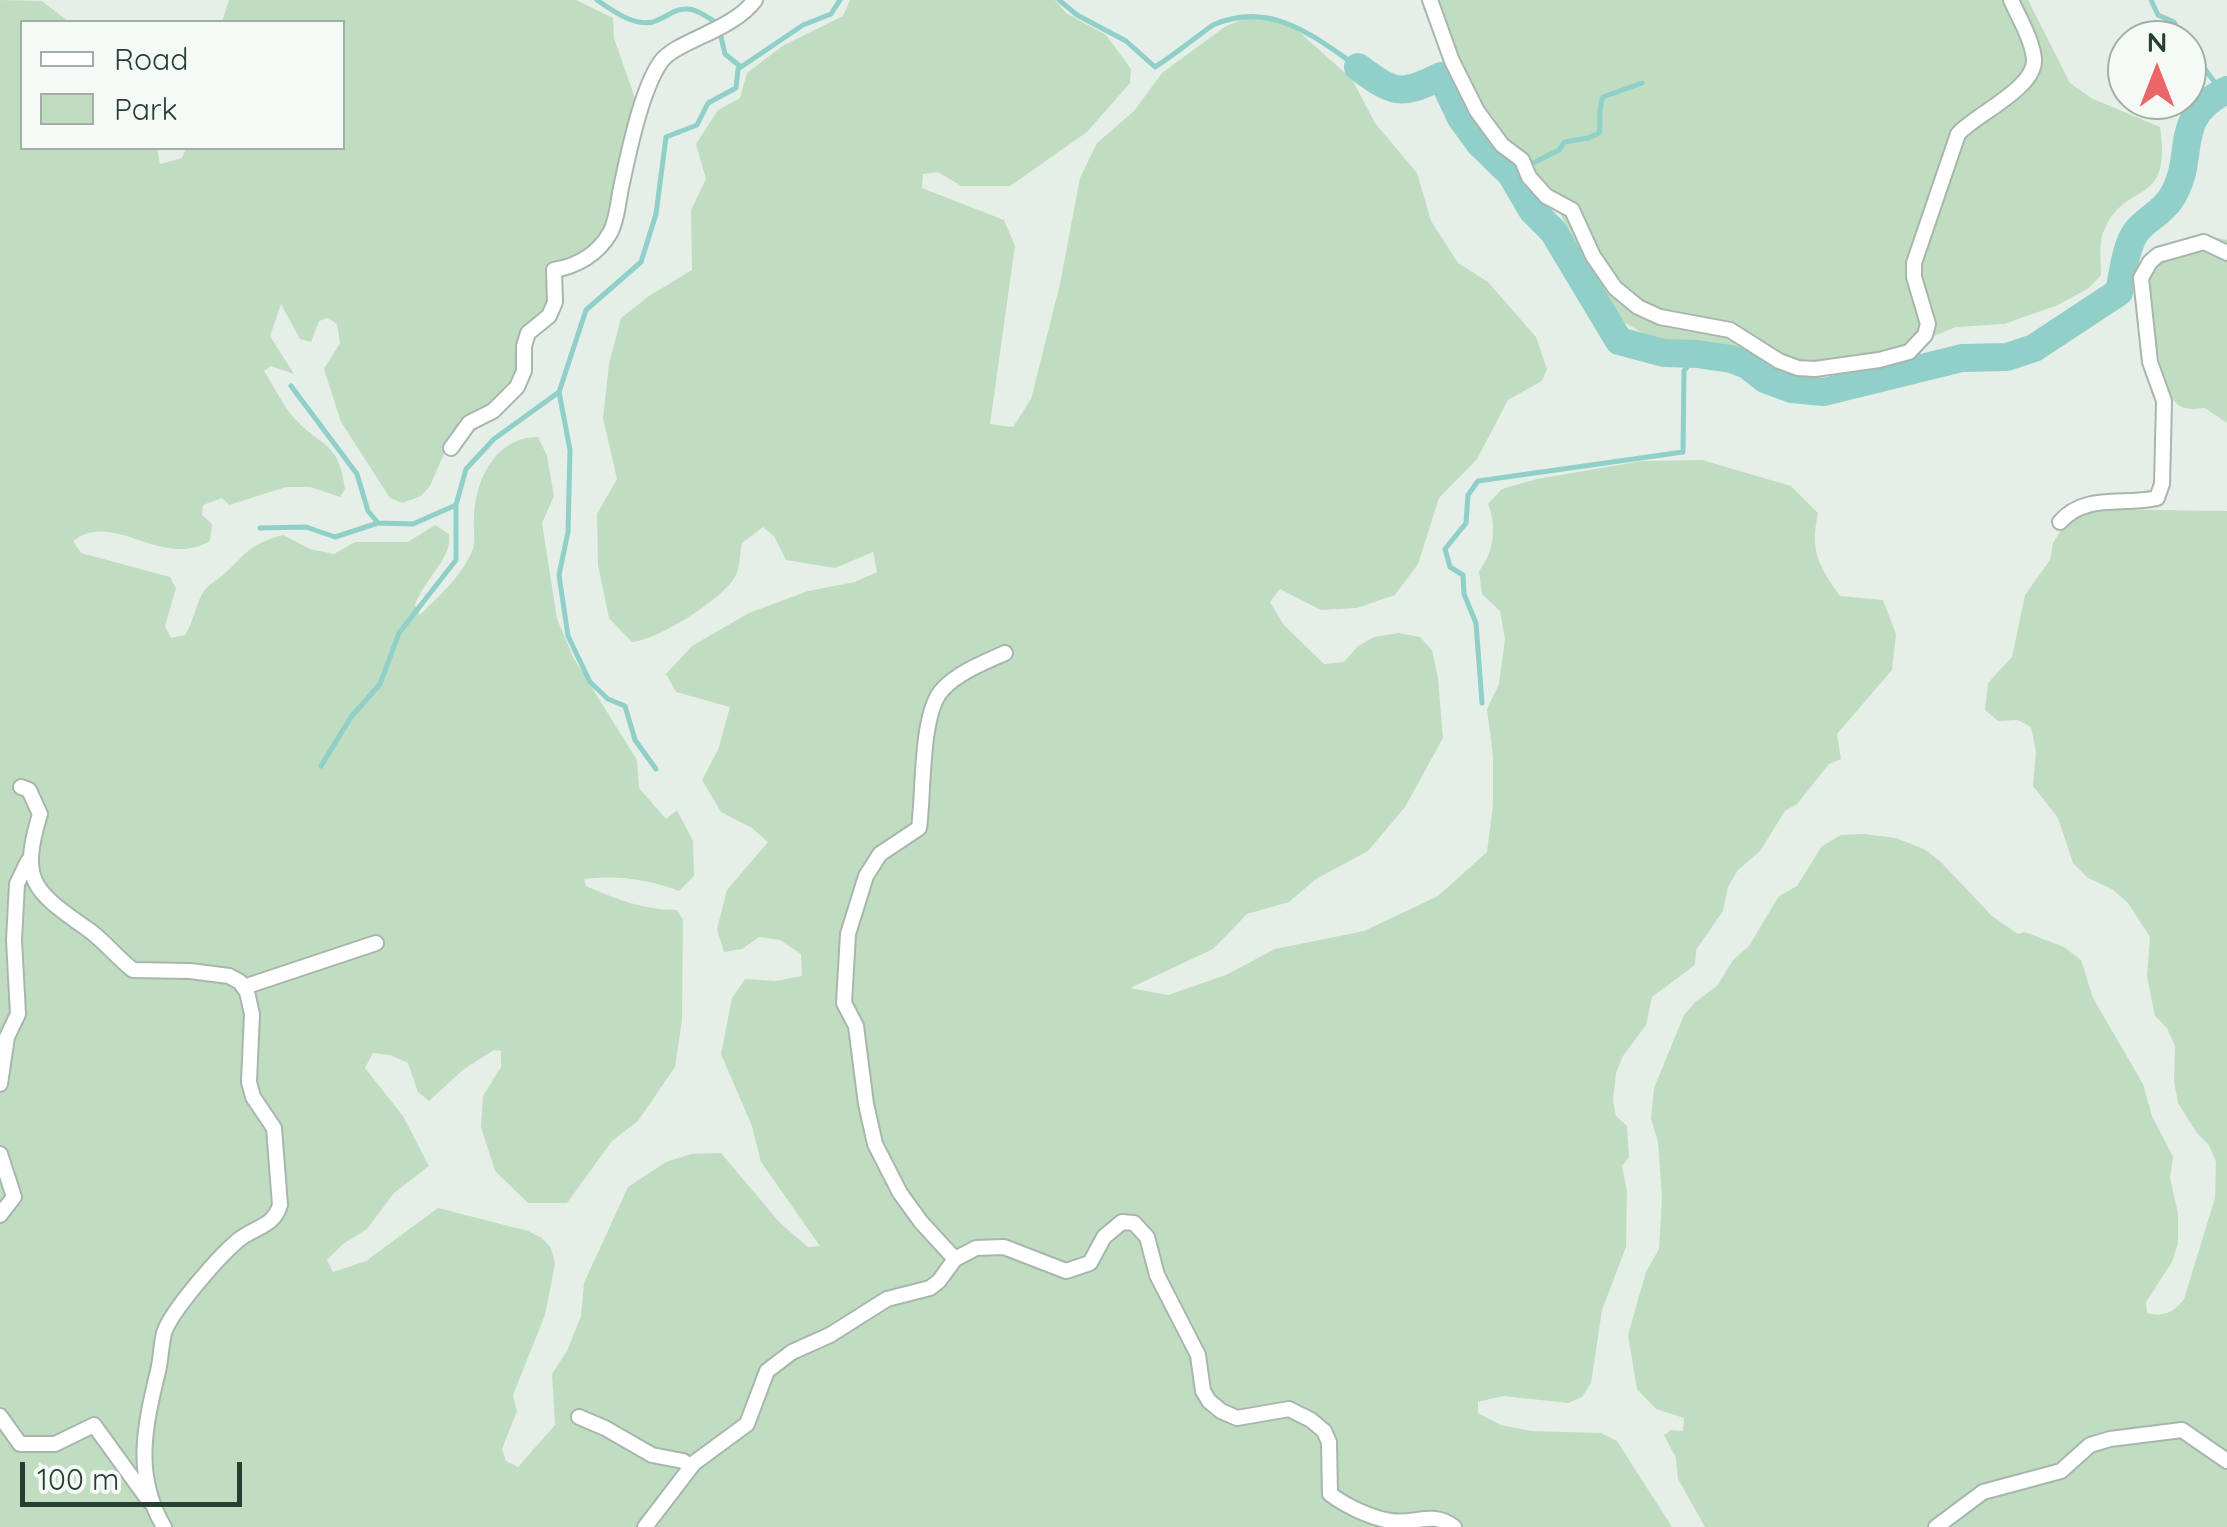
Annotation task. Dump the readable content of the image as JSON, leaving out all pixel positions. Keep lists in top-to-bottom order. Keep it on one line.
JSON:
{"legend":["Road","Park"],"scale_bar":"100 m","north":"top"}
